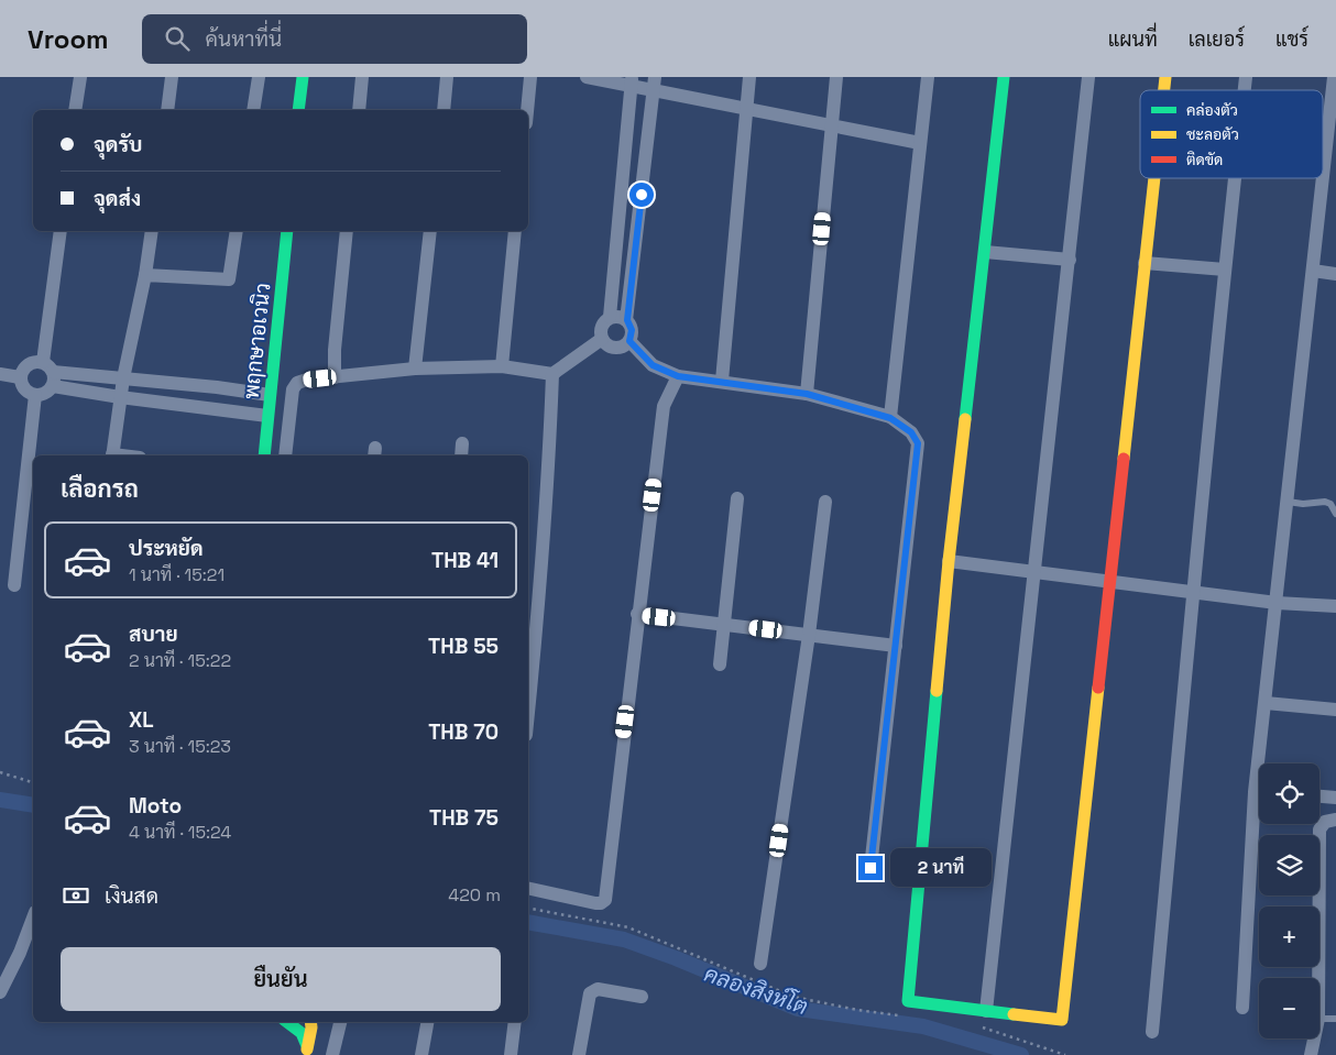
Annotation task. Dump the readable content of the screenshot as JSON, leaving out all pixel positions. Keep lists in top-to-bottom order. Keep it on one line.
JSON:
{"streets":{"street":["พฤกษาอเวนิว"]},"water":["คลองสิงห์โต"],"legend":["คล่องตัว","ชะลอตัว","ติดขัด"],"page":{"header":"Vroom","search":"ค้นหาที่นี่","nav":["แผนที่","เลเยอร์","แชร์"],"banner":["จุดรับ","จุดส่ง"],"heading":"เลือกรถ","list":[{"name":"ประหยัด","note":"1 นาที · 15:21","value":"THB 41"},{"name":"สบาย","note":"2 นาที · 15:22","value":"THB 55"},{"name":"XL","note":"3 นาที · 15:23","value":"THB 70"},{"name":"Moto","note":"4 นาที · 15:24","value":"THB 75"}],"map_buttons":["+","−"],"bubble":"2 นาที","pay":["เงินสด","420 m"],"buttons":"ยืนยัน"}}
